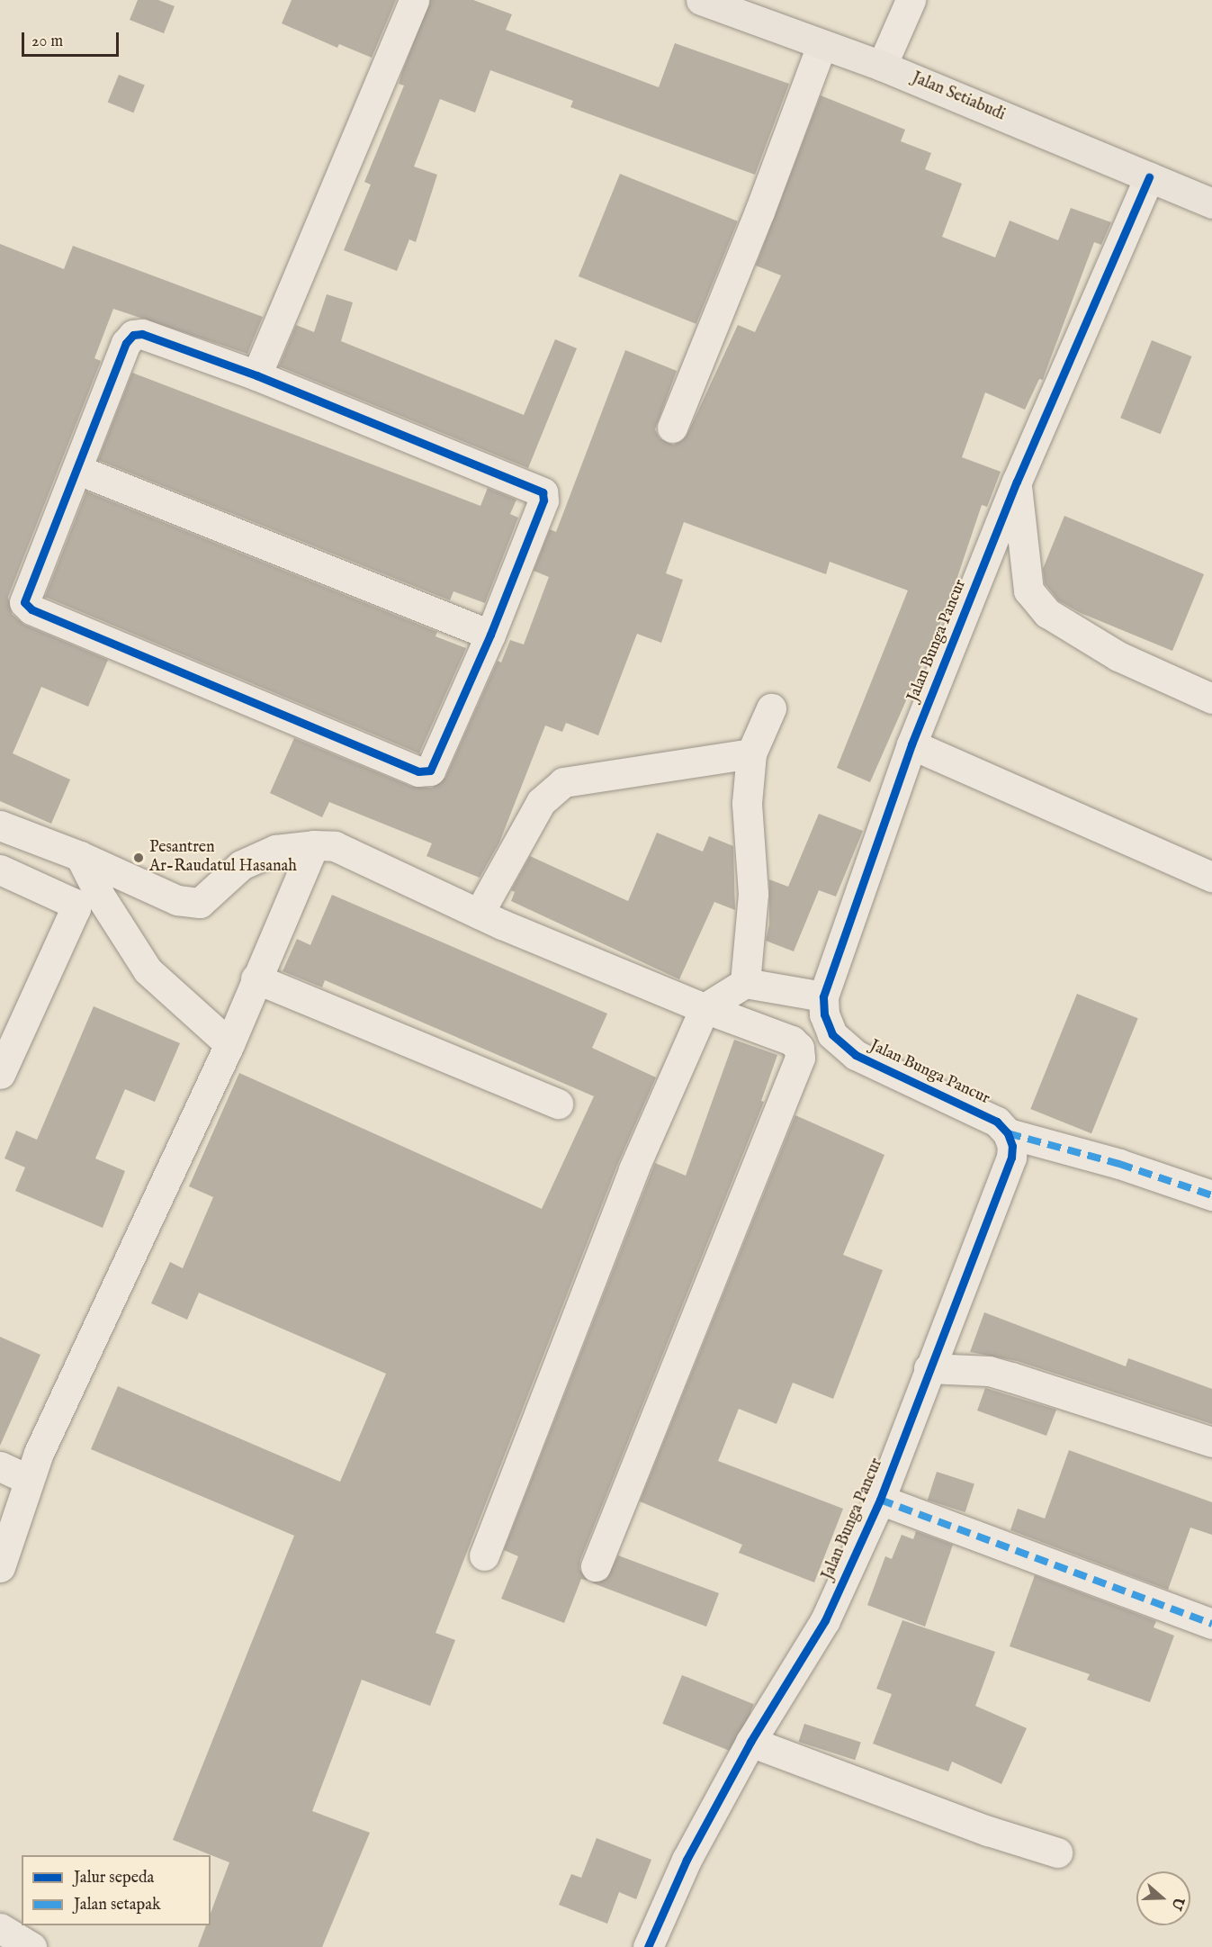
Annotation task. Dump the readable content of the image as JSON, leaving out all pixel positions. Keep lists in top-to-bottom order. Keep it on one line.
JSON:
{"streets":{"main road":["Jalan Setiabudi"],"street":["Jalan Bunga Pancur"]},"crossings":[["Jalan Setiabudi","Jalan Bunga Pancur"]],"places":["Pesantren Ar-Raudatul Hasanah"],"legend":["Jalur sepeda","Jalan setapak"],"scale_bar":"20 m","north":"right"}
